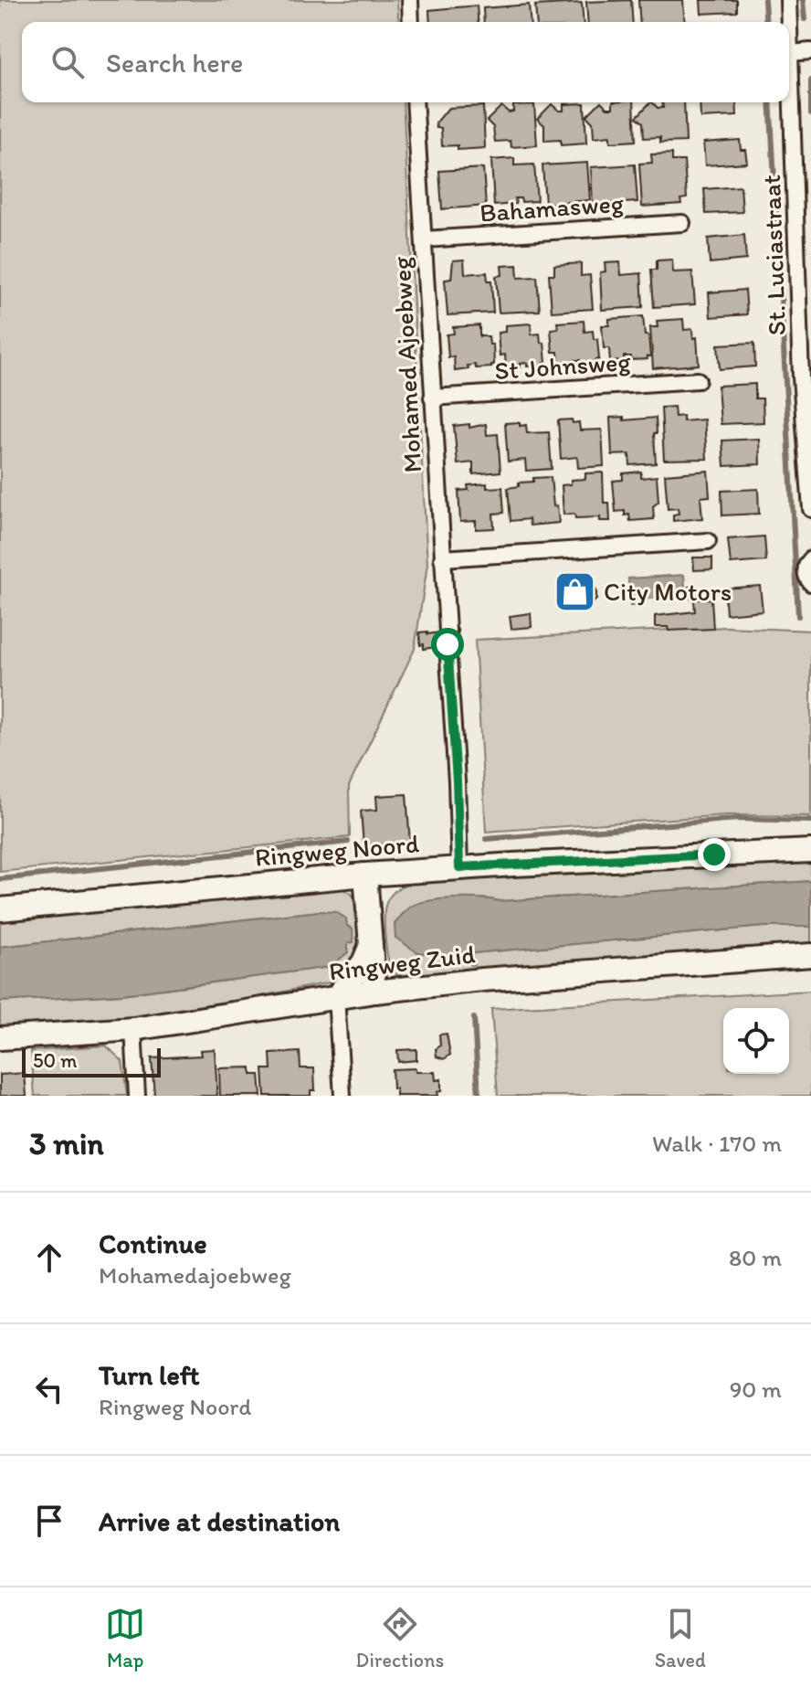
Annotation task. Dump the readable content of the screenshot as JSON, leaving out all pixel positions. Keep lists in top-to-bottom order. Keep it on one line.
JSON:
{"streets":{"street":["Bahamasweg","St. Luciastraat","Mohamed Ajoebweg","St Johnsweg","Ringweg Noord","Ringweg Zuid"]},"crossings":[["Bahamasweg","Mohamed Ajoebweg"],["Mohamed Ajoebweg","St Johnsweg"],["Mohamed Ajoebweg","Ringweg Noord"]],"places":{"shop":["City Motors"]},"scale_bar":"50 m","page":{"search":"Search here","scale":"50 m","heading":["3 min","Walk · 170 m"],"list":[["Continue","Mohamedajoebweg","80 m"],["Turn left","Ringweg Noord","90 m"],"Arrive at destination"],"nav":["Map","Directions","Saved"]}}
